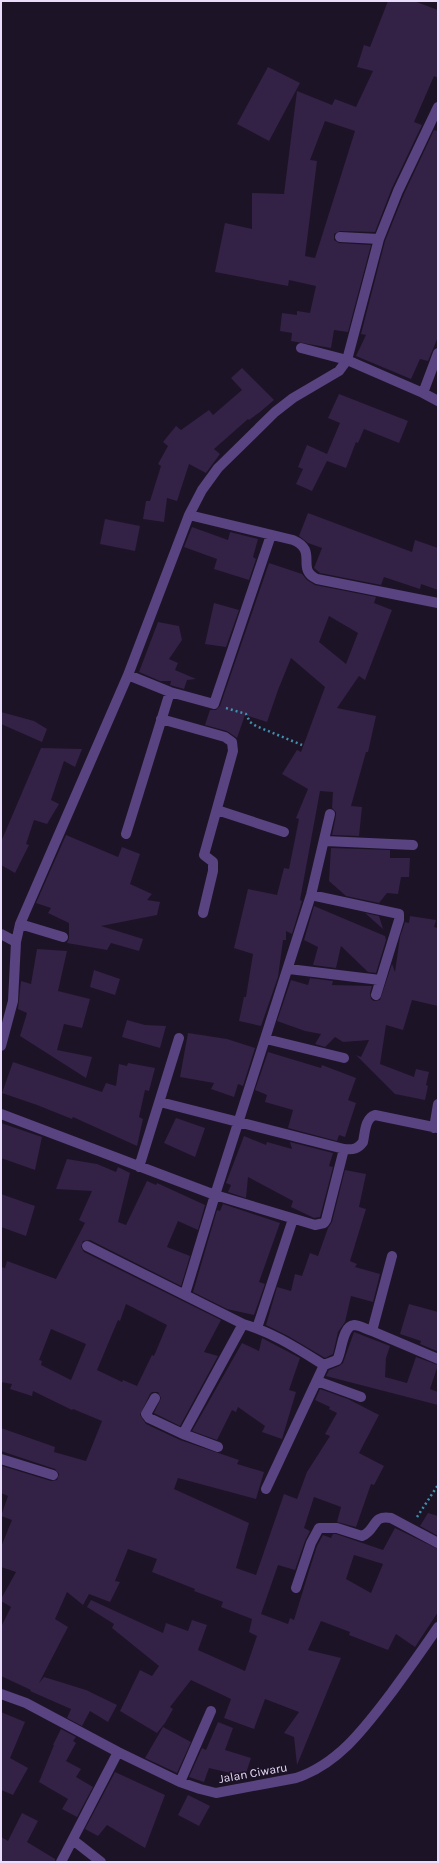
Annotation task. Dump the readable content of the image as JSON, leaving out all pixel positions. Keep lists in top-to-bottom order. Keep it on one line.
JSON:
{"streets":{"street":["Jalan Ciwaru"]}}
